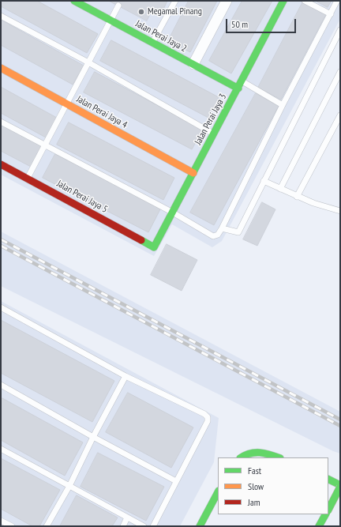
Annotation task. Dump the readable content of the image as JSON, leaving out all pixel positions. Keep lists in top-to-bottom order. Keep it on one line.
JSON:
{"streets":{"main road":["Jalan Perai Jaya 2","Jalan Perai Jaya 4","Jalan Perai Jaya 3","Jalan Perai Jaya 5"]},"crossings":[["Jalan Perai Jaya 2","Jalan Perai Jaya 3"],["Jalan Perai Jaya 4","Jalan Perai Jaya 3"],["Jalan Perai Jaya 3","Jalan Perai Jaya 5"]],"places":["Megamal Pinang"],"legend":["Fast","Slow","Jam"],"scale_bar":"50 m"}
